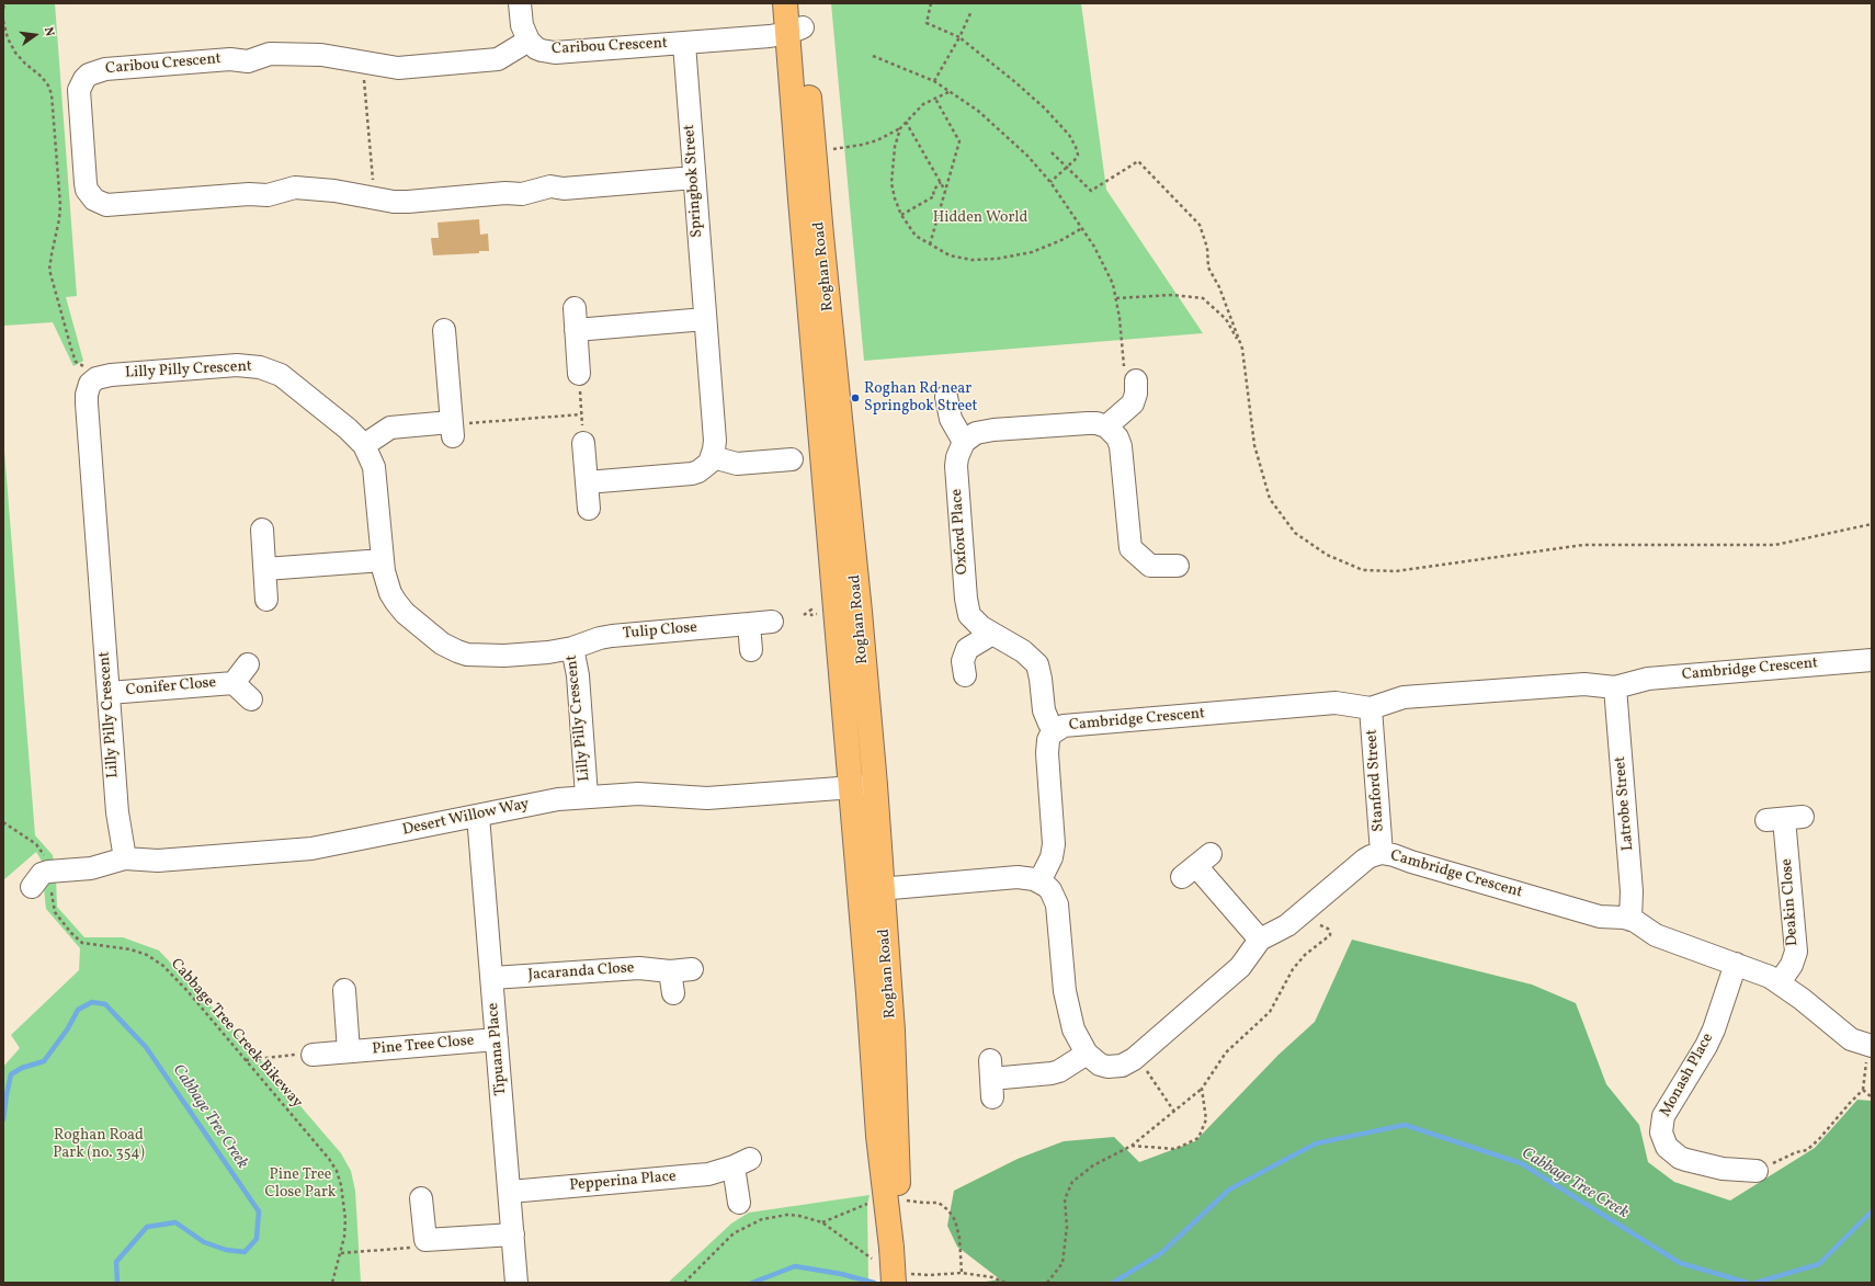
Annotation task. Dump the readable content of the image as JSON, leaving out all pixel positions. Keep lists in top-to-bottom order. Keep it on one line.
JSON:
{"streets":{"main road":["Roghan Road"],"street":["Caribou Crescent","Springbok Street","Lilly Pilly Crescent","Oxford Place","Tulip Close","Cambridge Crescent","Conifer Close","Stanford Street","Latrobe Street","Desert Willow Way","Deakin Close","Jacaranda Close","Pine Tree Close","Tipuana Place","Monash Place","Pepperina Place"],"path":["Cabbage Tree Creek Bikeway"]},"crossings":[["Caribou Crescent","Springbok Street"],["Caribou Crescent","Roghan Road"],["Roghan Road","Desert Willow Way"],["Lilly Pilly Crescent","Tulip Close"],["Lilly Pilly Crescent","Conifer Close"],["Lilly Pilly Crescent","Desert Willow Way"],["Oxford Place","Cambridge Crescent"],["Cambridge Crescent","Stanford Street"],["Cambridge Crescent","Latrobe Street"],["Cambridge Crescent","Deakin Close"],["Cambridge Crescent","Monash Place"],["Desert Willow Way","Cabbage Tree Creek Bikeway"],["Desert Willow Way","Tipuana Place"],["Jacaranda Close","Tipuana Place"],["Pine Tree Close","Tipuana Place"],["Tipuana Place","Pepperina Place"]],"water":["Cabbage Tree Creek"],"parks":["Hidden World","Roghan Road Park (no. 354)","Pine Tree Close Park"],"places":["Roghan Rd near Springbok Street"],"north":"right"}
